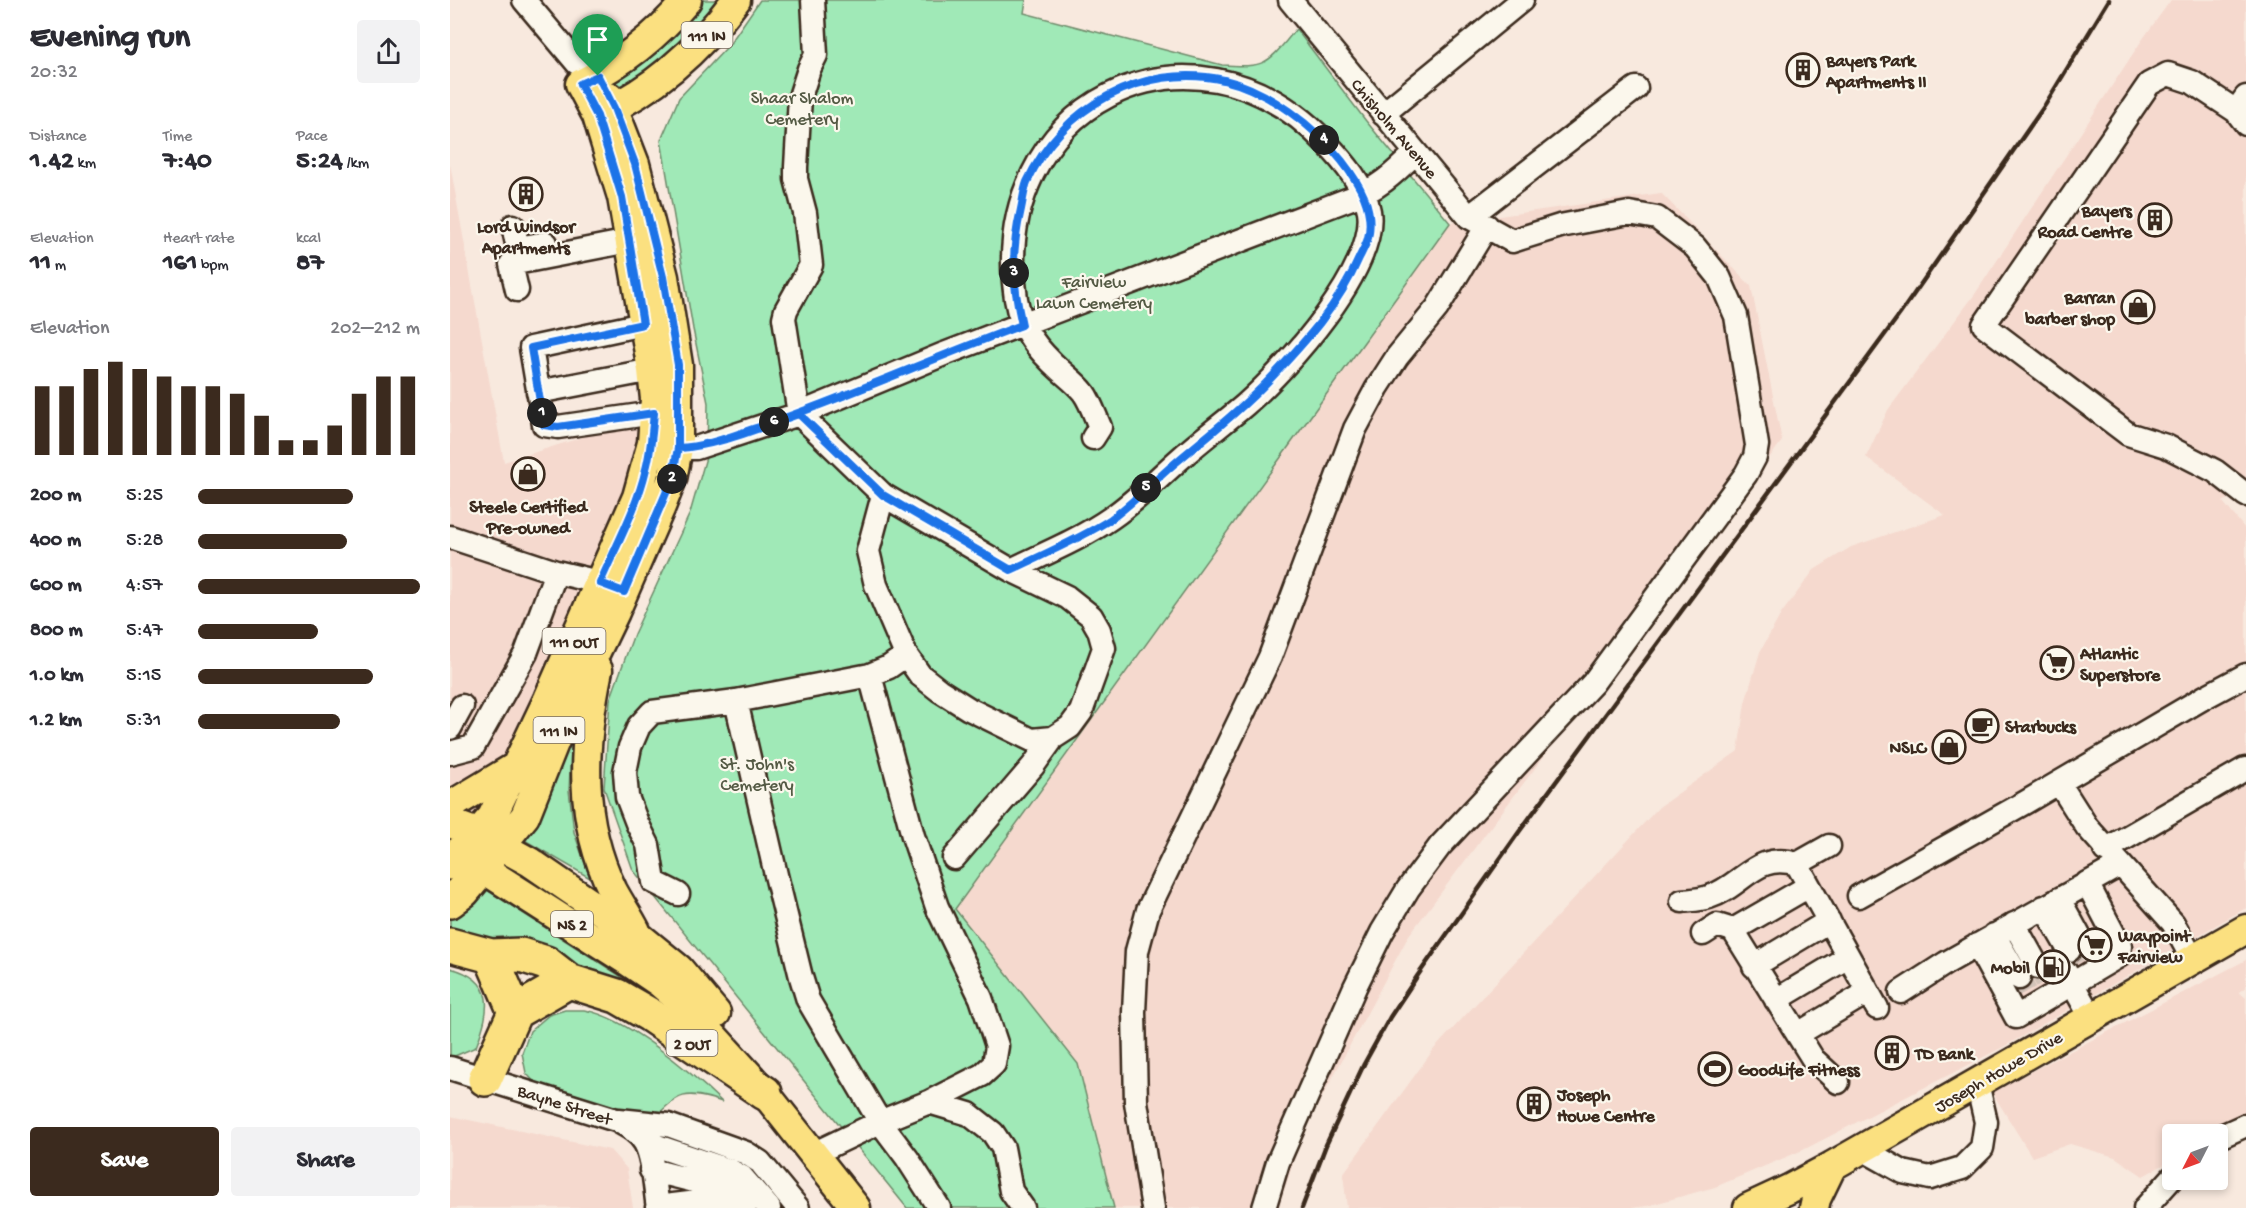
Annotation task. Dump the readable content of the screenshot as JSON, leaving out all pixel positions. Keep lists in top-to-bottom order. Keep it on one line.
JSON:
{"streets":{"highway":["2 OUT"],"main road":["111 IN","111 OUT","NS 2","Joseph Howe Drive"],"street":["Chisholm Avenue","Bayne Street"]},"crossings":[["111 IN","111 OUT"],["111 IN","NS 2"],["111 OUT","NS 2"],["NS 2","2 OUT"]],"parks":["Shaar Shalom Cemetery","Fairview Lawn Cemetery","St. John's Cemetery"],"places":{"building":["Bayers Park Apartments II","Lord Windsor Apartments","Bayers Road Centre","TD Bank","Joseph Howe Centre"],"shop":["Barran barber shop","Steele Certified Pre-owned","NSLC"],"supermarket":["Atlantic Superstore","Waypoint Fairview"],"cafe":["Starbucks"],"fuel station":["Mobil"],"sports":["GoodLife Fitness"]},"north":"bottom left","page":{"heading":["Evening run","20:32"],"stats":[["Distance","1.42 km"],["Time","7:40"],["Pace","5:24 /km"],["Elevation","11 m"],["Heart rate","161 bpm"],["kcal","87"]],"pins":["4","3","1","6","2","5"],"chart":["Elevation","202–212 m"],"list":[{"name":"200 m","note":"5:25"},{"name":"400 m","note":"5:28"},{"name":"600 m","note":"4:57"},{"name":"800 m","note":"5:47"},{"name":"1.0 km","note":"5:15"},{"name":"1.2 km","note":"5:31"}],"buttons":["Save","Share"]}}
